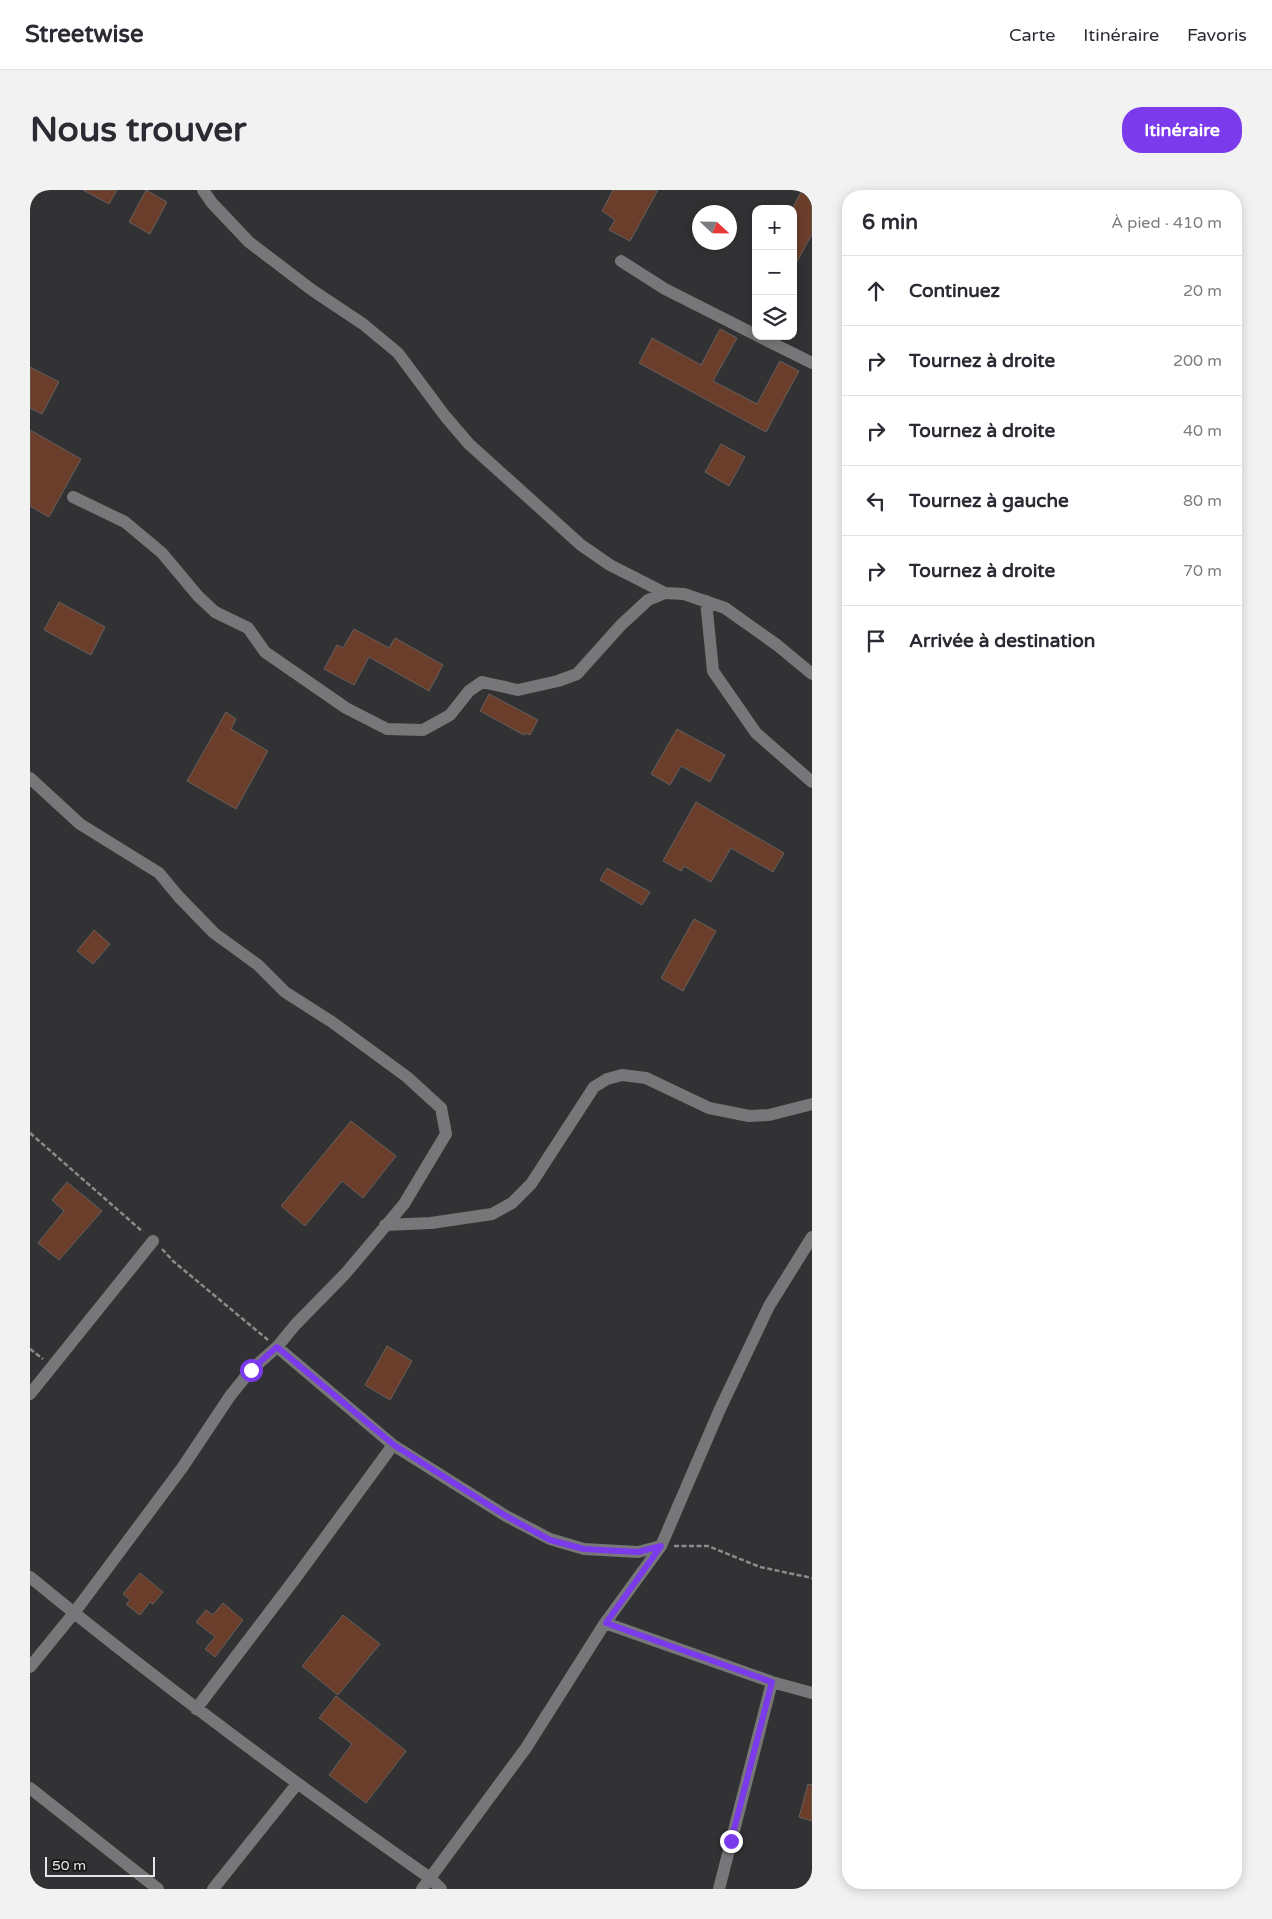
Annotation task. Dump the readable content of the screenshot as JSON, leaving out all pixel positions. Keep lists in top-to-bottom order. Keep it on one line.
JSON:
{"scale_bar":"50 m","north":"right","page":{"header":"Streetwise","nav":["Carte","Itinéraire","Favoris"],"buttons":"Itinéraire","title":"Nous trouver","heading":["6 min","À pied · 410 m"],"map_buttons":["+","−"],"list":[["Continuez","20 m"],["Tournez à droite","200 m"],["Tournez à droite","40 m"],["Tournez à gauche","80 m"],["Tournez à droite","70 m"],"Arrivée à destination"],"scale":"50 m"}}
